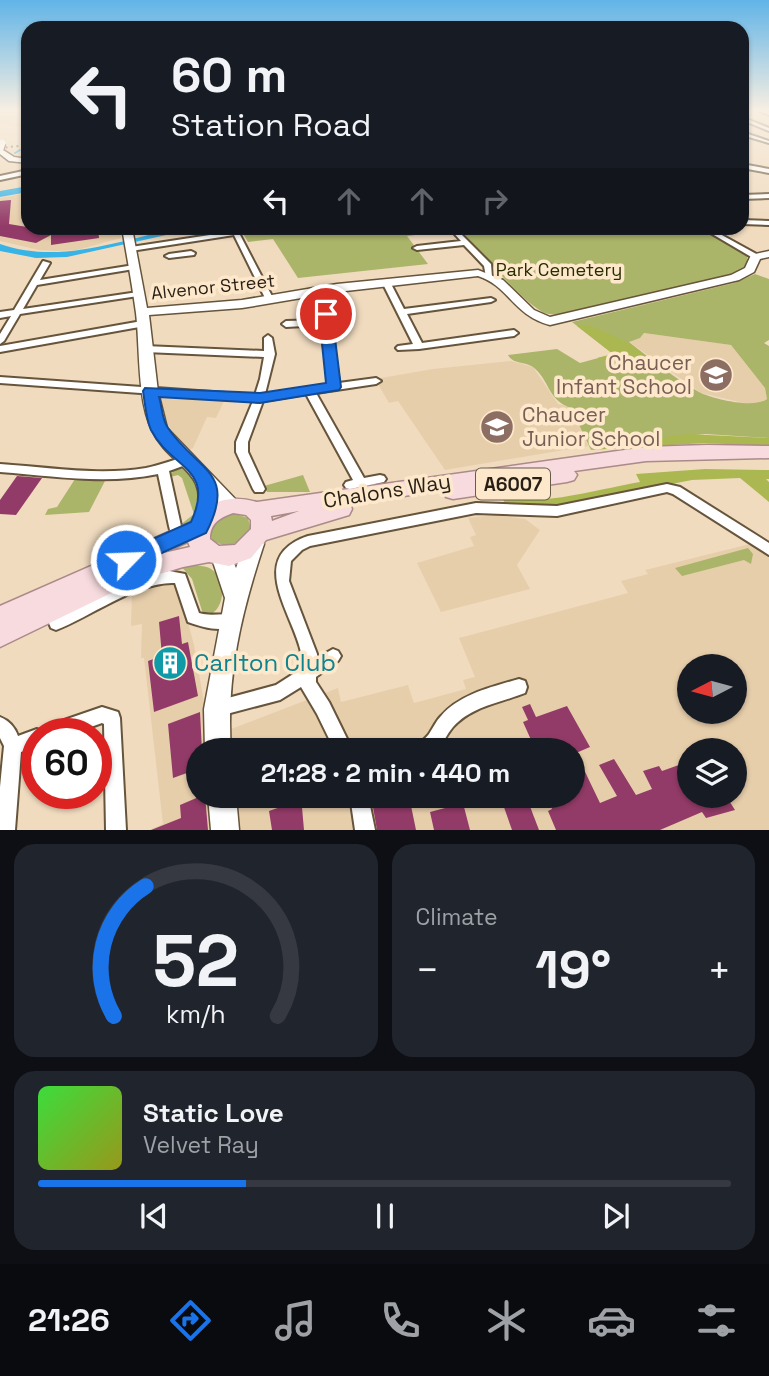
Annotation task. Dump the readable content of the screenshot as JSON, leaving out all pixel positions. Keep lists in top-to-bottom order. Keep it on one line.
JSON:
{"streets":{"main road":["A6007","Chalons Way"],"street":["Alvenor Street"]},"parks":["Park Cemetery"],"places":{"school or university":["Chaucer Infant School","Chaucer Junior School"],"building":["Carlton Club"]},"north":"left","page":{"turn":["60 m","Station Road"],"limit":"60","trip":"21:28 · 2 min · 440 m","tile":"Climate","heat":["−","19°","+"],"song":["Static Love","Velvet Ray"],"tabs":"21:26","gauge":["52","km/h"]}}
